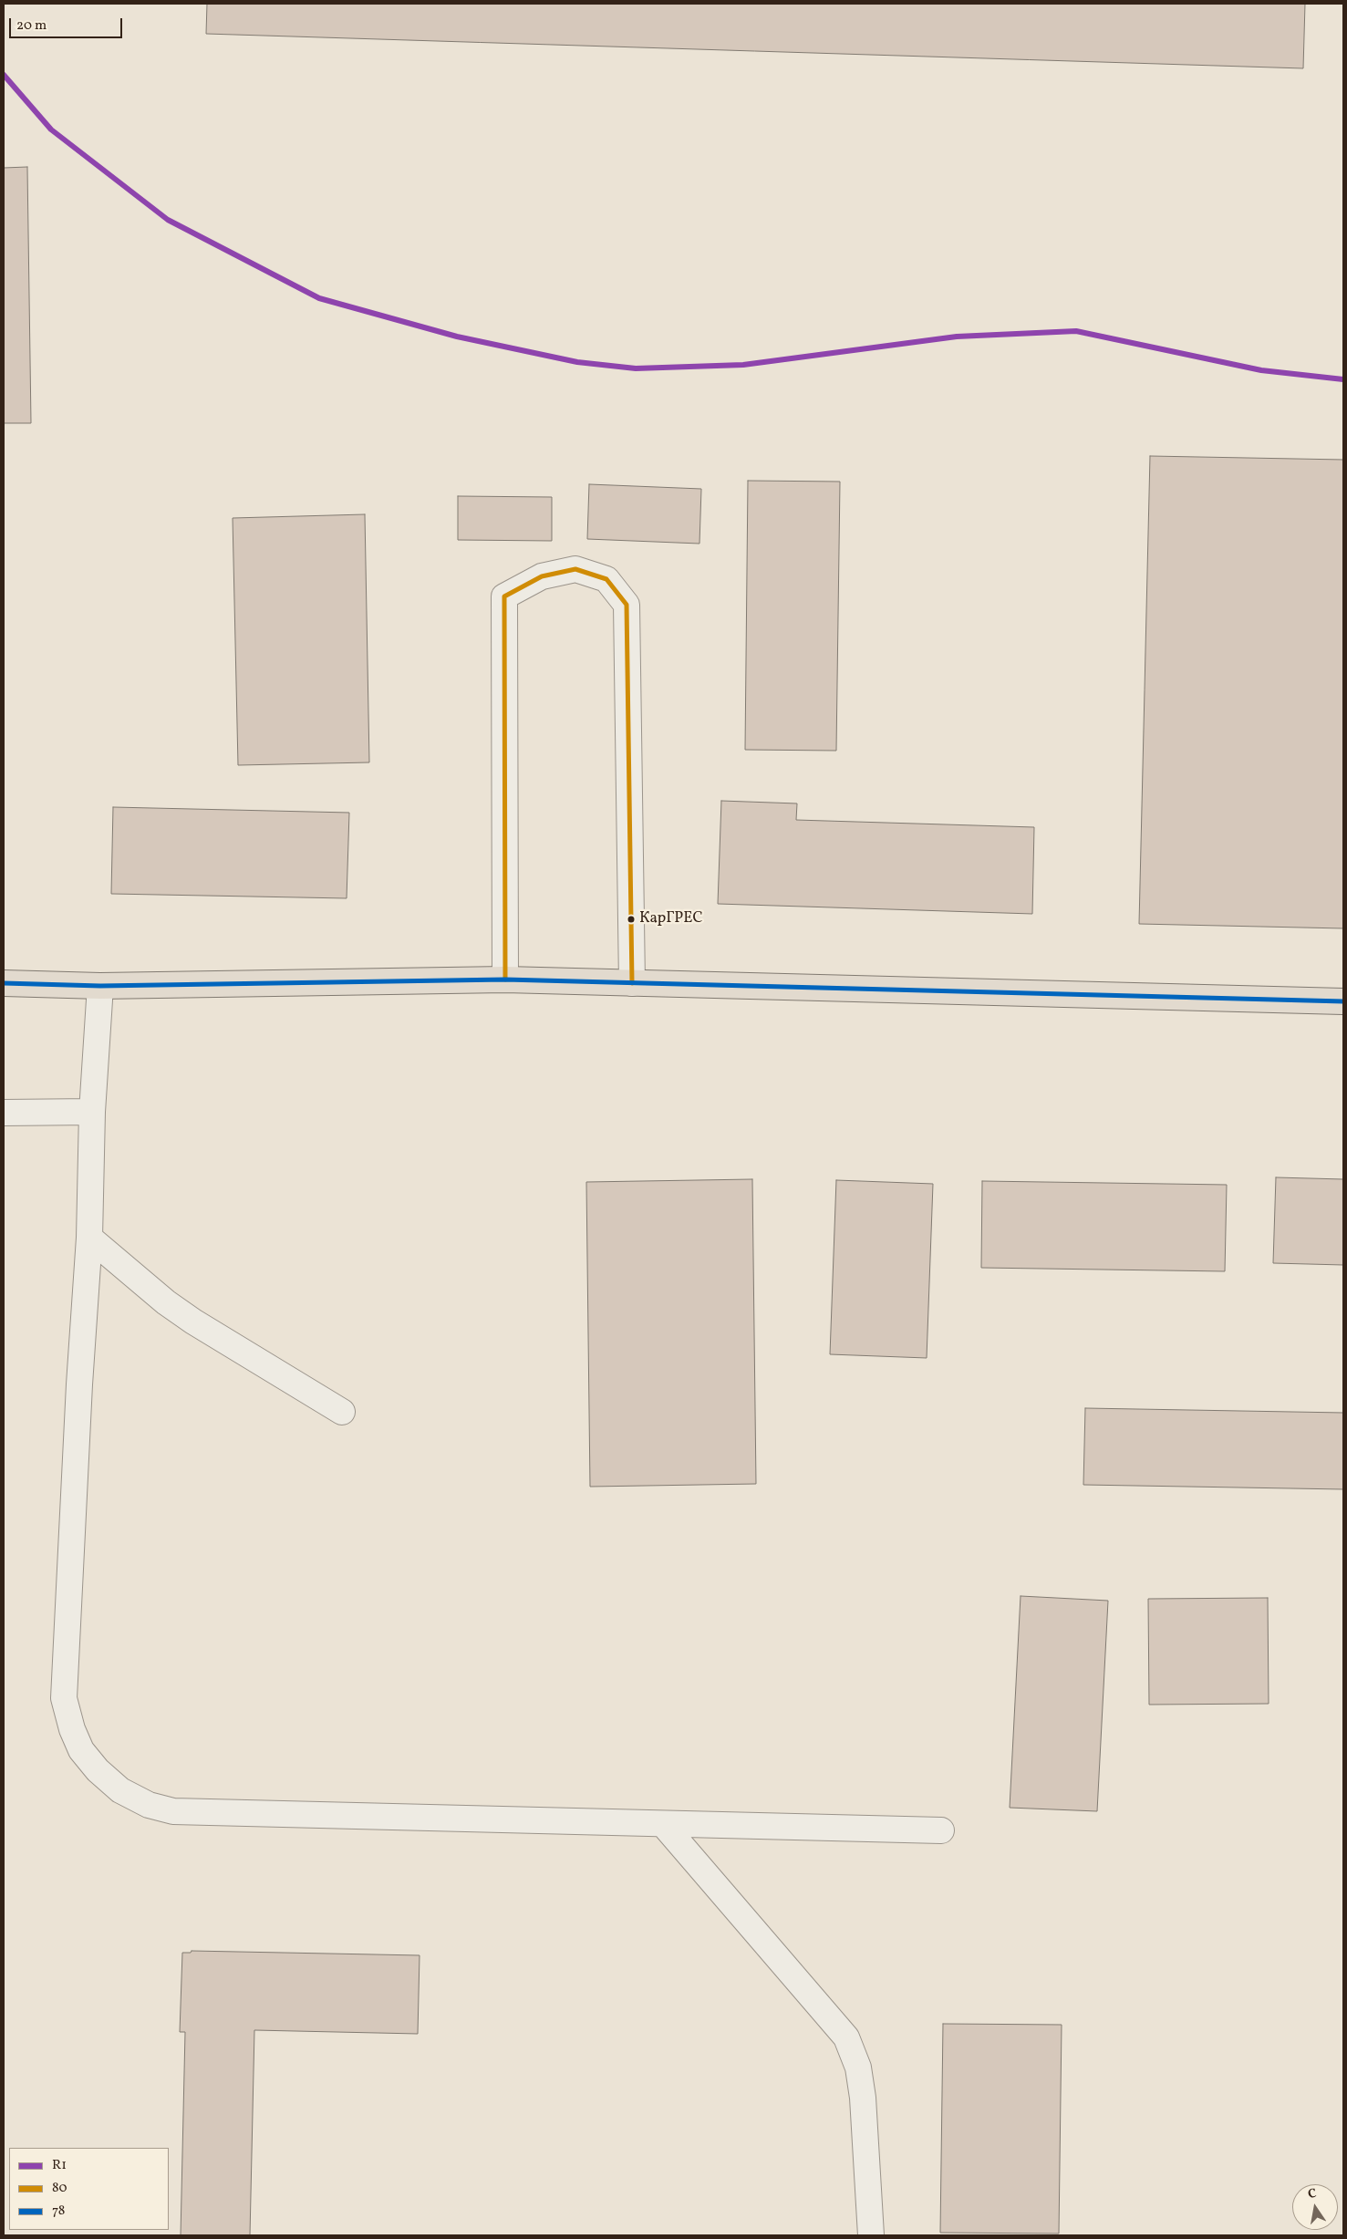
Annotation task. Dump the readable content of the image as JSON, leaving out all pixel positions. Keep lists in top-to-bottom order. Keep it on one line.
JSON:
{"places":["КарГРЕС"],"lines":["transit line R1","transit line 80","transit line 78"],"legend":["R1","80","78"],"scale_bar":"20 m","north":"top"}
